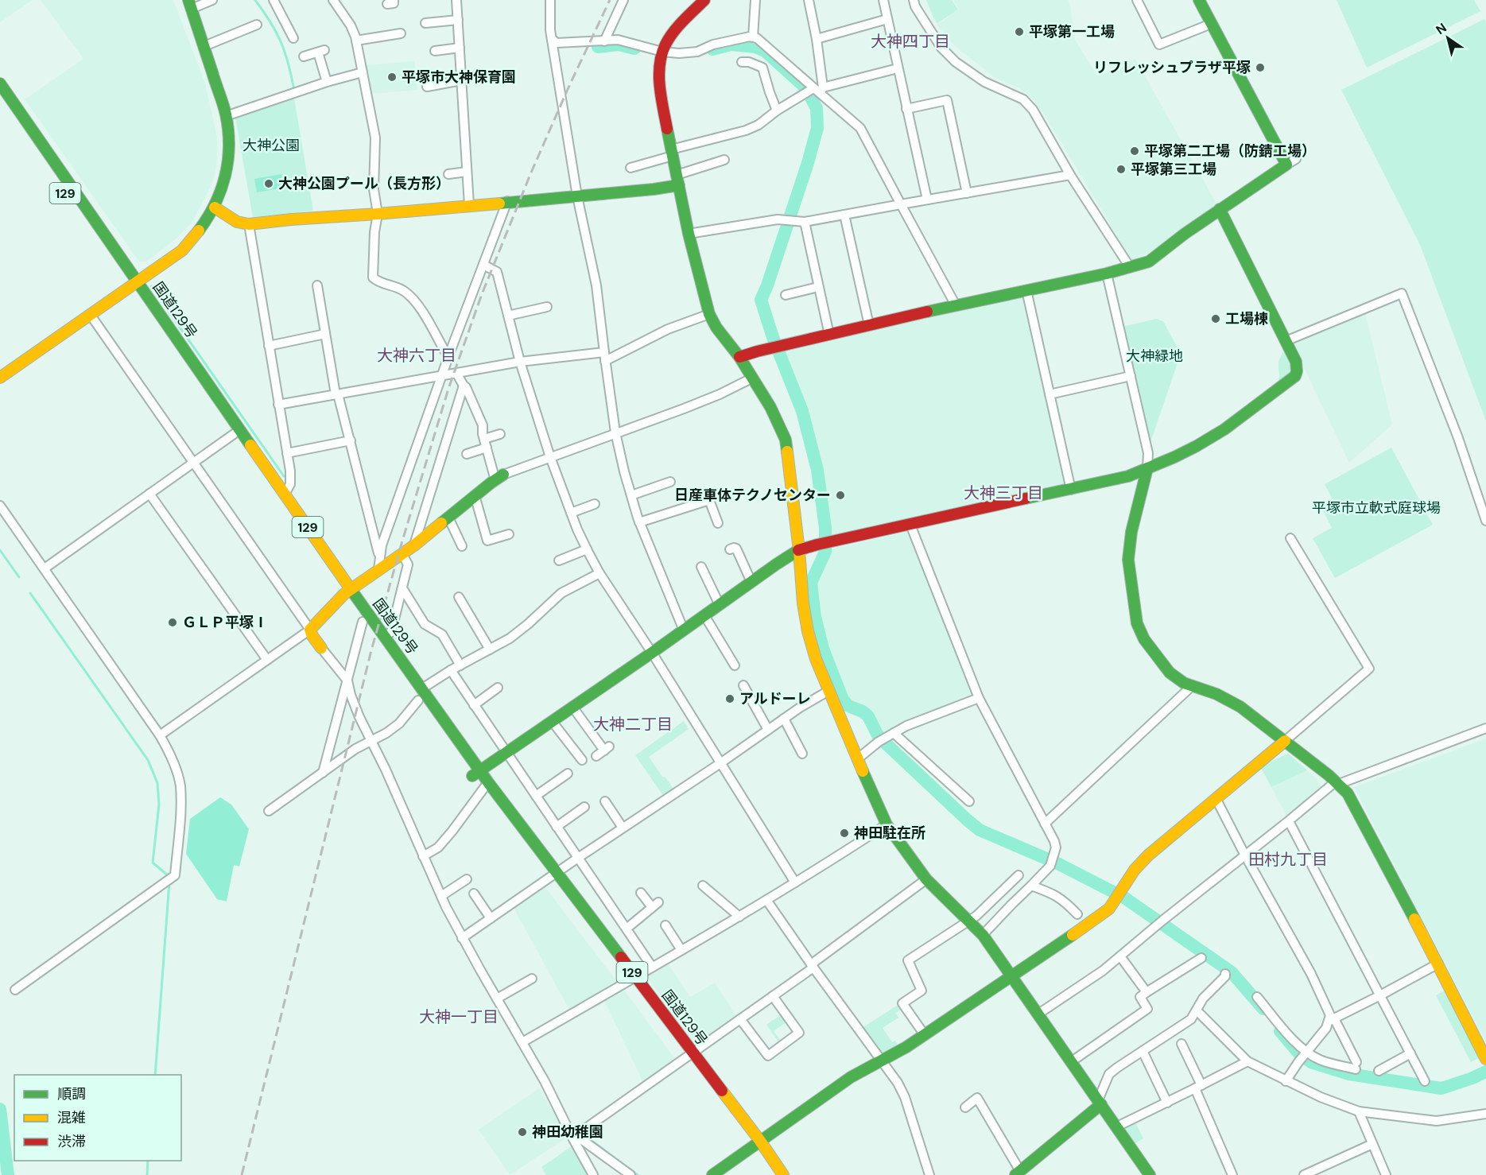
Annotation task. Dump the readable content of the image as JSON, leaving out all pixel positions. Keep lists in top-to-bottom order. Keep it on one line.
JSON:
{"streets":{"main road":["129","国道129号"]},"districts":["大神四丁目","大神六丁目","大神三丁目","大神二丁目","田村九丁目","大神一丁目"],"parks":["大神公園","大神緑地","平塚市立軟式庭球場"],"places":["平塚第一工場","リフレッシュプラザ平塚","平塚市大神保育園","平塚第二工場（防錆工場）","平塚第三工場","大神公園プール（長方形）","工場棟","日産車体テクノセンター","ＧＬＰ平塚Ⅰ","アルドーレ","神田駐在所","神田幼稚園"],"legend":["順調","混雑","渋滞"],"north":"top left"}
